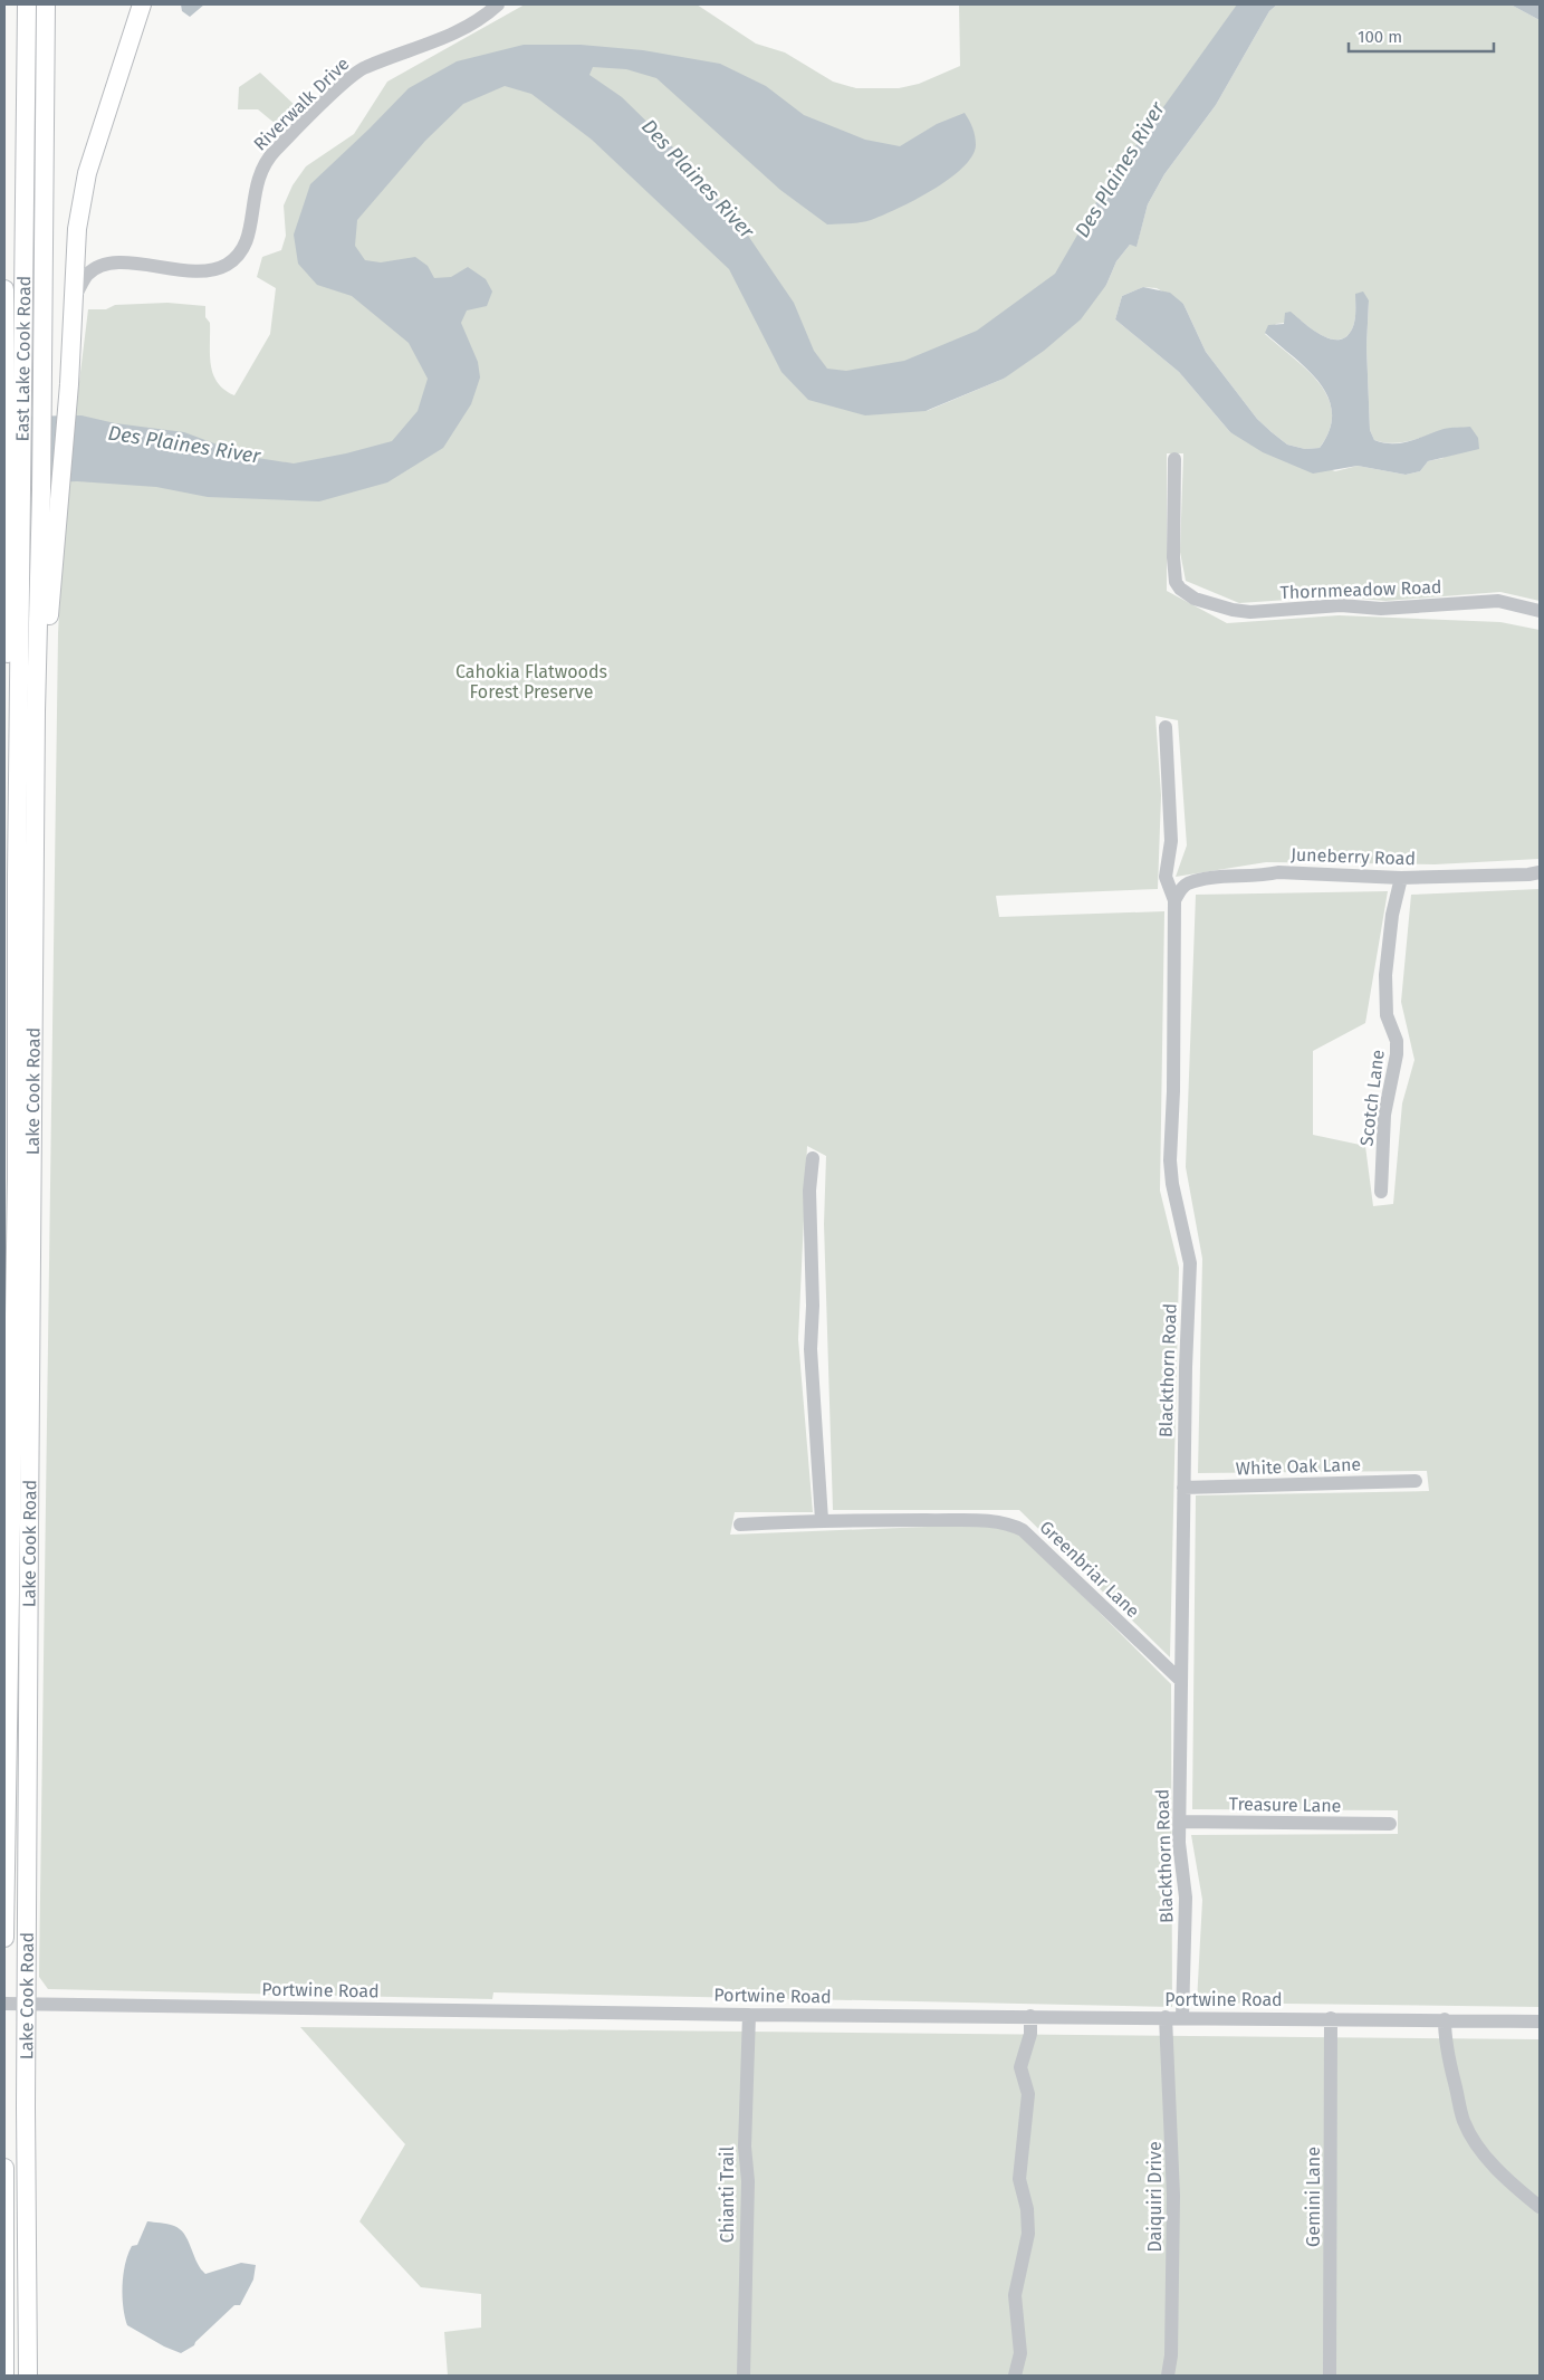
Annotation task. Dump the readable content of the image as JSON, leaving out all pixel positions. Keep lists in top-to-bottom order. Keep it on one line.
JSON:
{"streets":{"main road":["East Lake Cook Road","Lake Cook Road"],"street":["Riverwalk Drive","Thornmeadow Road","Juneberry Road","Scotch Lane","Blackthorn Road","White Oak Lane","Greenbriar Lane","Treasure Lane","Portwine Road","Chianti Trail","Daiquiri Drive","Gemini Lane"]},"crossings":[["Juneberry Road","Scotch Lane"],["Juneberry Road","Blackthorn Road"],["Lake Cook Road","Portwine Road"],["Blackthorn Road","White Oak Lane"],["Blackthorn Road","Greenbriar Lane"],["Blackthorn Road","Treasure Lane"],["Blackthorn Road","Portwine Road"],["Portwine Road","Chianti Trail"],["Portwine Road","Daiquiri Drive"],["Portwine Road","Gemini Lane"]],"water":["Des Plaines River"],"parks":["Cahokia Flatwoods Forest Preserve"],"scale_bar":"100 m"}
